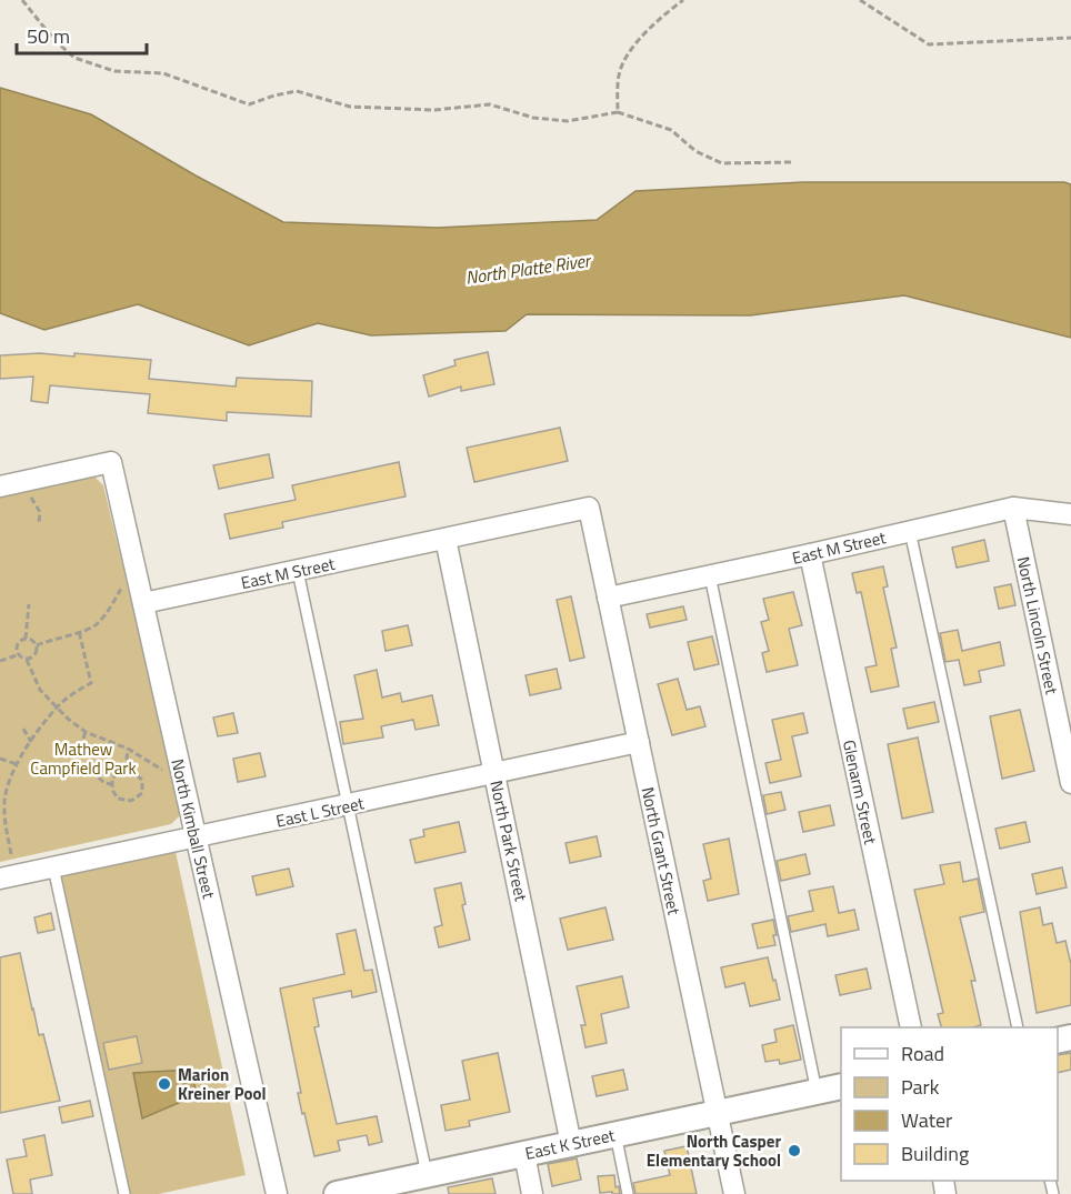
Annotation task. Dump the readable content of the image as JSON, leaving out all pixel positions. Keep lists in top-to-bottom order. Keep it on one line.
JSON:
{"streets":{"street":["East M Street","North Lincoln Street","Glenarm Street","East L Street","North Kimball Street","North Park Street","North Grant Street","East K Street"]},"crossings":[["East M Street","North Lincoln Street"],["East M Street","Glenarm Street"],["East M Street","North Kimball Street"],["East M Street","North Park Street"],["East M Street","North Grant Street"],["East L Street","North Kimball Street"],["East L Street","North Park Street"],["East L Street","North Grant Street"],["North Park Street","East K Street"],["North Grant Street","East K Street"]],"water":["North Platte River"],"parks":["Mathew Campfield Park"],"places":["Marion Kreiner Pool","North Casper Elementary School"],"legend":["Road","Park","Water","Building"],"scale_bar":"50 m"}
